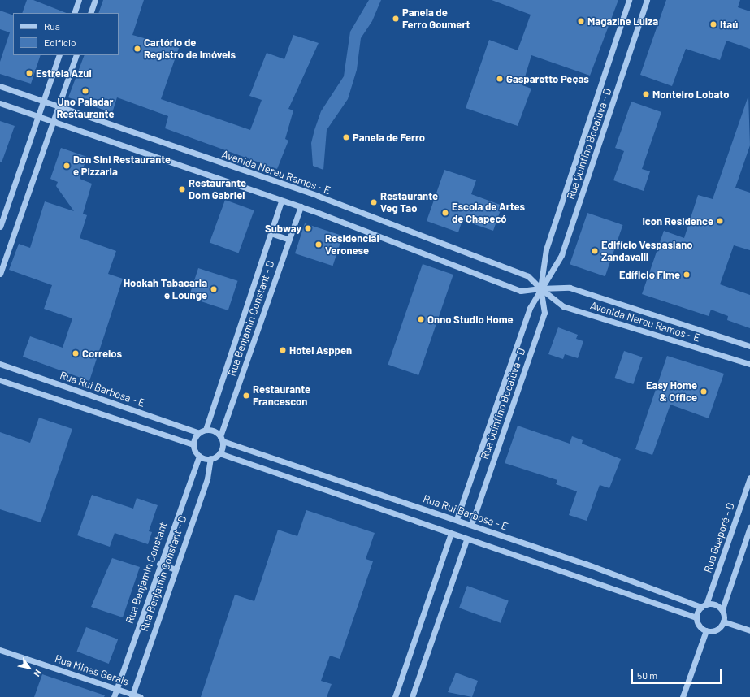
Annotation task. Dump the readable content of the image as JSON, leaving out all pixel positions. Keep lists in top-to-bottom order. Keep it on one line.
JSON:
{"streets":{"street":["Rua Quintino Bocaiúva - D","Avenida Nereu Ramos - E","Rua Benjamin Constant - D","Rua Rui Barbosa - E","Rua Guaporé - D","Rua Benjamin Constant","Rua Minas Gerais"]},"crossings":[["Rua Quintino Bocaiúva - D","Avenida Nereu Ramos - E"],["Rua Quintino Bocaiúva - D","Rua Rui Barbosa - E"],["Avenida Nereu Ramos - E","Rua Benjamin Constant - D"],["Rua Benjamin Constant - D","Rua Rui Barbosa - E"],["Rua Benjamin Constant - D","Rua Benjamin Constant"],["Rua Benjamin Constant - D","Rua Minas Gerais"],["Rua Rui Barbosa - E","Rua Guaporé - D"],["Rua Rui Barbosa - E","Rua Benjamin Constant"],["Rua Benjamin Constant","Rua Minas Gerais"]],"places":["Panela de Ferro Goumert","Magazine Luiza","Itaú","Cartório de Registro de Imóveis","Estrela Azul","Gasparetto Peças","Uno Paladar Restaurante","Monteiro Lobato","Panela de Ferro","Don Sini Restaurante e Pizzaria","Restaurante Dom Gabriel","Restaurante Veg Tao","Escola de Artes de Chapecó","Icon Residence","Subway","Residencial Veronese","Edifício Vespasiano Zandavalli","Edíficio Fime","Hookah Tabacaria e Lounge","Onno Studio Home","Hotel Asppen","Correios","Easy Home & Office","Restaurante Francescon"],"legend":["Rua","Edifício"],"scale_bar":"50 m","north":"bottom right"}
